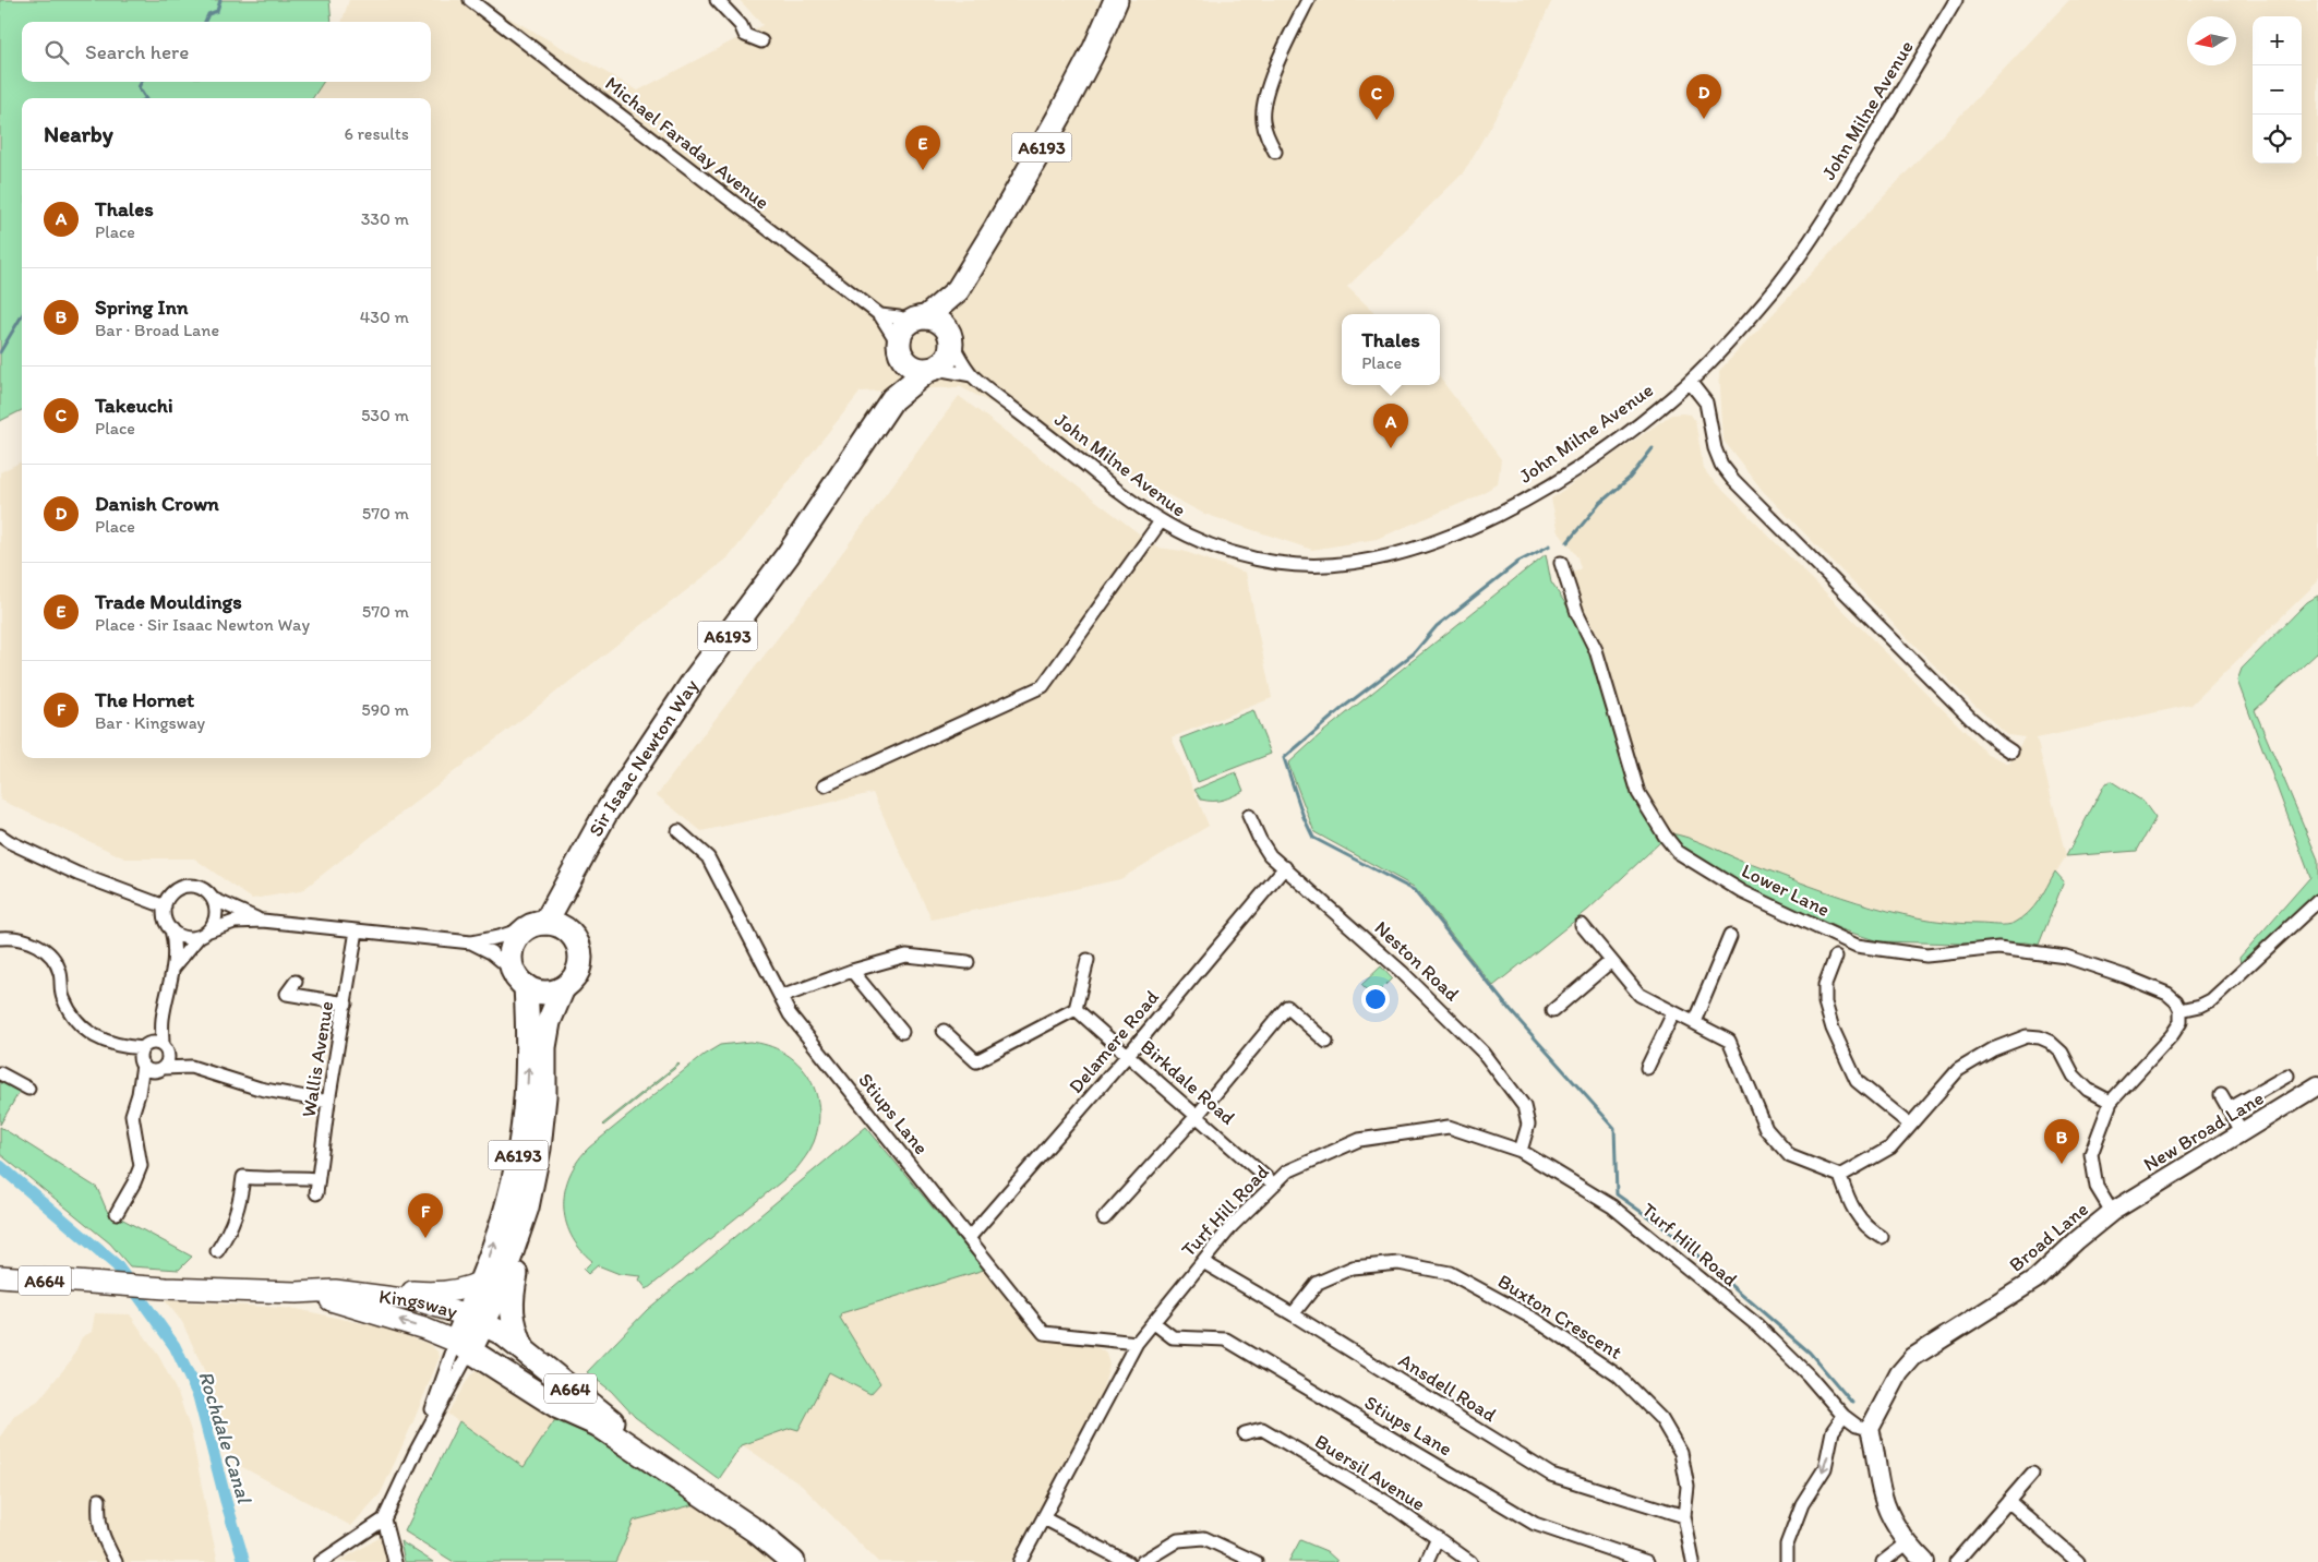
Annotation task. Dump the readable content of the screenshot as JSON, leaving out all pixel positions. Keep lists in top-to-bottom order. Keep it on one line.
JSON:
{"streets":{"highway":["A6193","Sir Isaac Newton Way","A664","Kingsway"],"main road":["New Broad Lane","Broad Lane"],"street":["John Milne Avenue","Michael Faraday Avenue","Lower Lane","Neston Road","Delamere Road","Wallis Avenue","Birkdale Road","Stiups Lane","Turf Hill Road","Buxton Crescent","Ansdell Road","Buersil Avenue"]},"crossings":[["John Milne Avenue","A6193"],["John Milne Avenue","Sir Isaac Newton Way"],["A6193","Sir Isaac Newton Way"],["A6193","A664"],["A6193","Kingsway"],["Lower Lane","Broad Lane"],["Neston Road","Delamere Road"],["Neston Road","Turf Hill Road"],["Delamere Road","Birkdale Road"],["Delamere Road","Stiups Lane"],["Birkdale Road","Turf Hill Road"],["Stiups Lane","Turf Hill Road"],["New Broad Lane","Broad Lane"],["Turf Hill Road","Broad Lane"],["Turf Hill Road","Ansdell Road"],["A664","Kingsway"],["Buxton Crescent","Ansdell Road"]],"water":["Rochdale Canal"],"north":"left","page":{"map_buttons":["+","−"],"search":"Search here","pins":["D","C","E","A","B","F"],"heading":["Nearby","6 results"],"list":[{"mark":"A","name":"Thales","note":"Place","value":"330 m"},{"mark":"B","name":"Spring Inn","note":"Bar · Broad Lane","value":"430 m"},{"mark":"C","name":"Takeuchi","note":"Place","value":"530 m"},{"mark":"D","name":"Danish Crown","note":"Place","value":"570 m"},{"mark":"E","name":"Trade Mouldings","note":"Place · Sir Isaac Newton Way","value":"570 m"},{"mark":"F","name":"The Hornet","note":"Bar · Kingsway","value":"590 m"}],"popup":["Thales","Place"]}}
